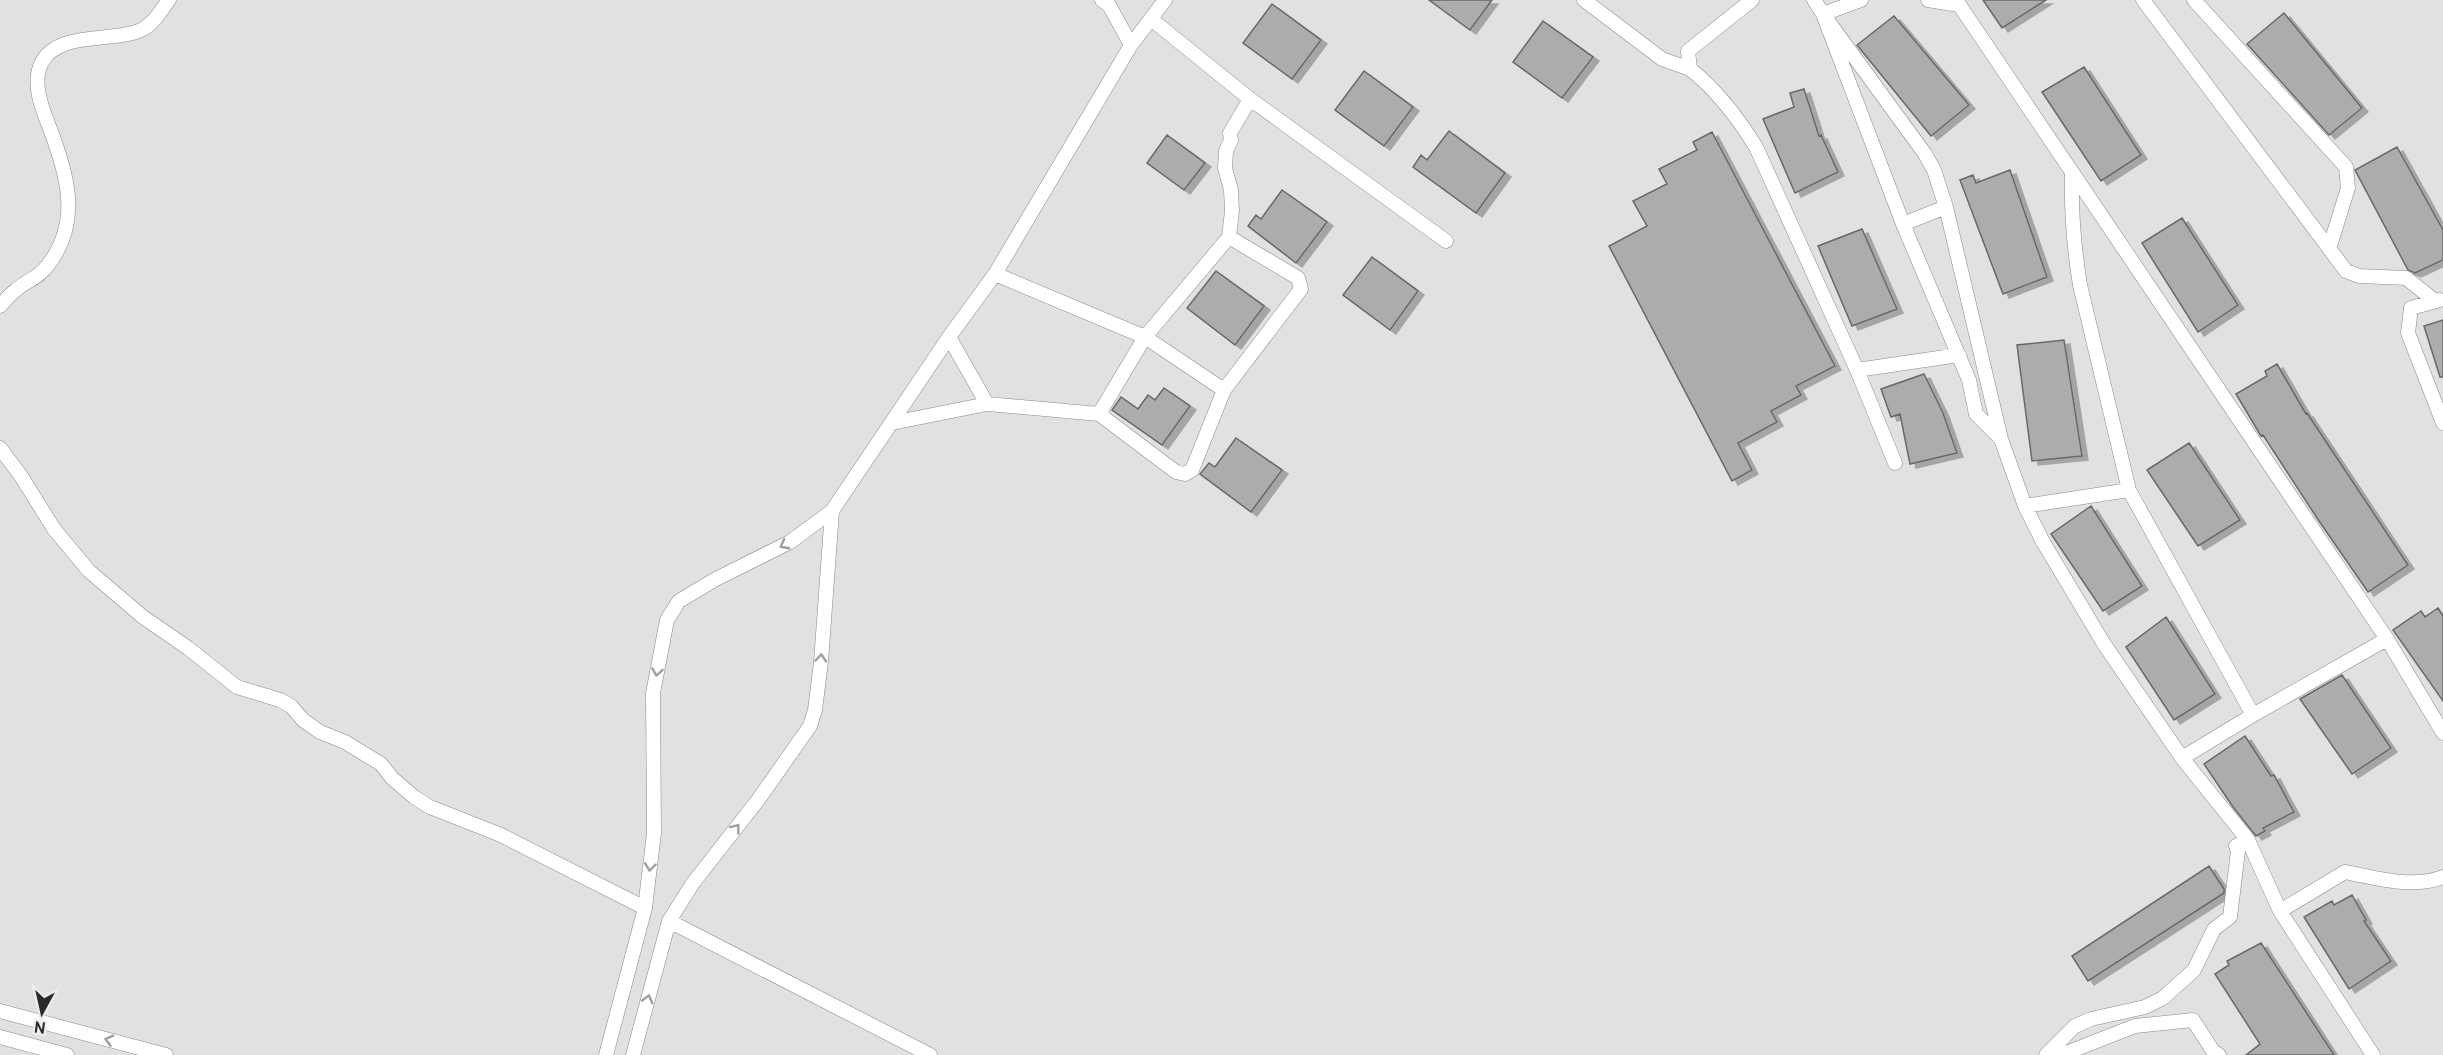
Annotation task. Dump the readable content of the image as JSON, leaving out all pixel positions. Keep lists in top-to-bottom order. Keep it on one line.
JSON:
{"north":"bottom"}
